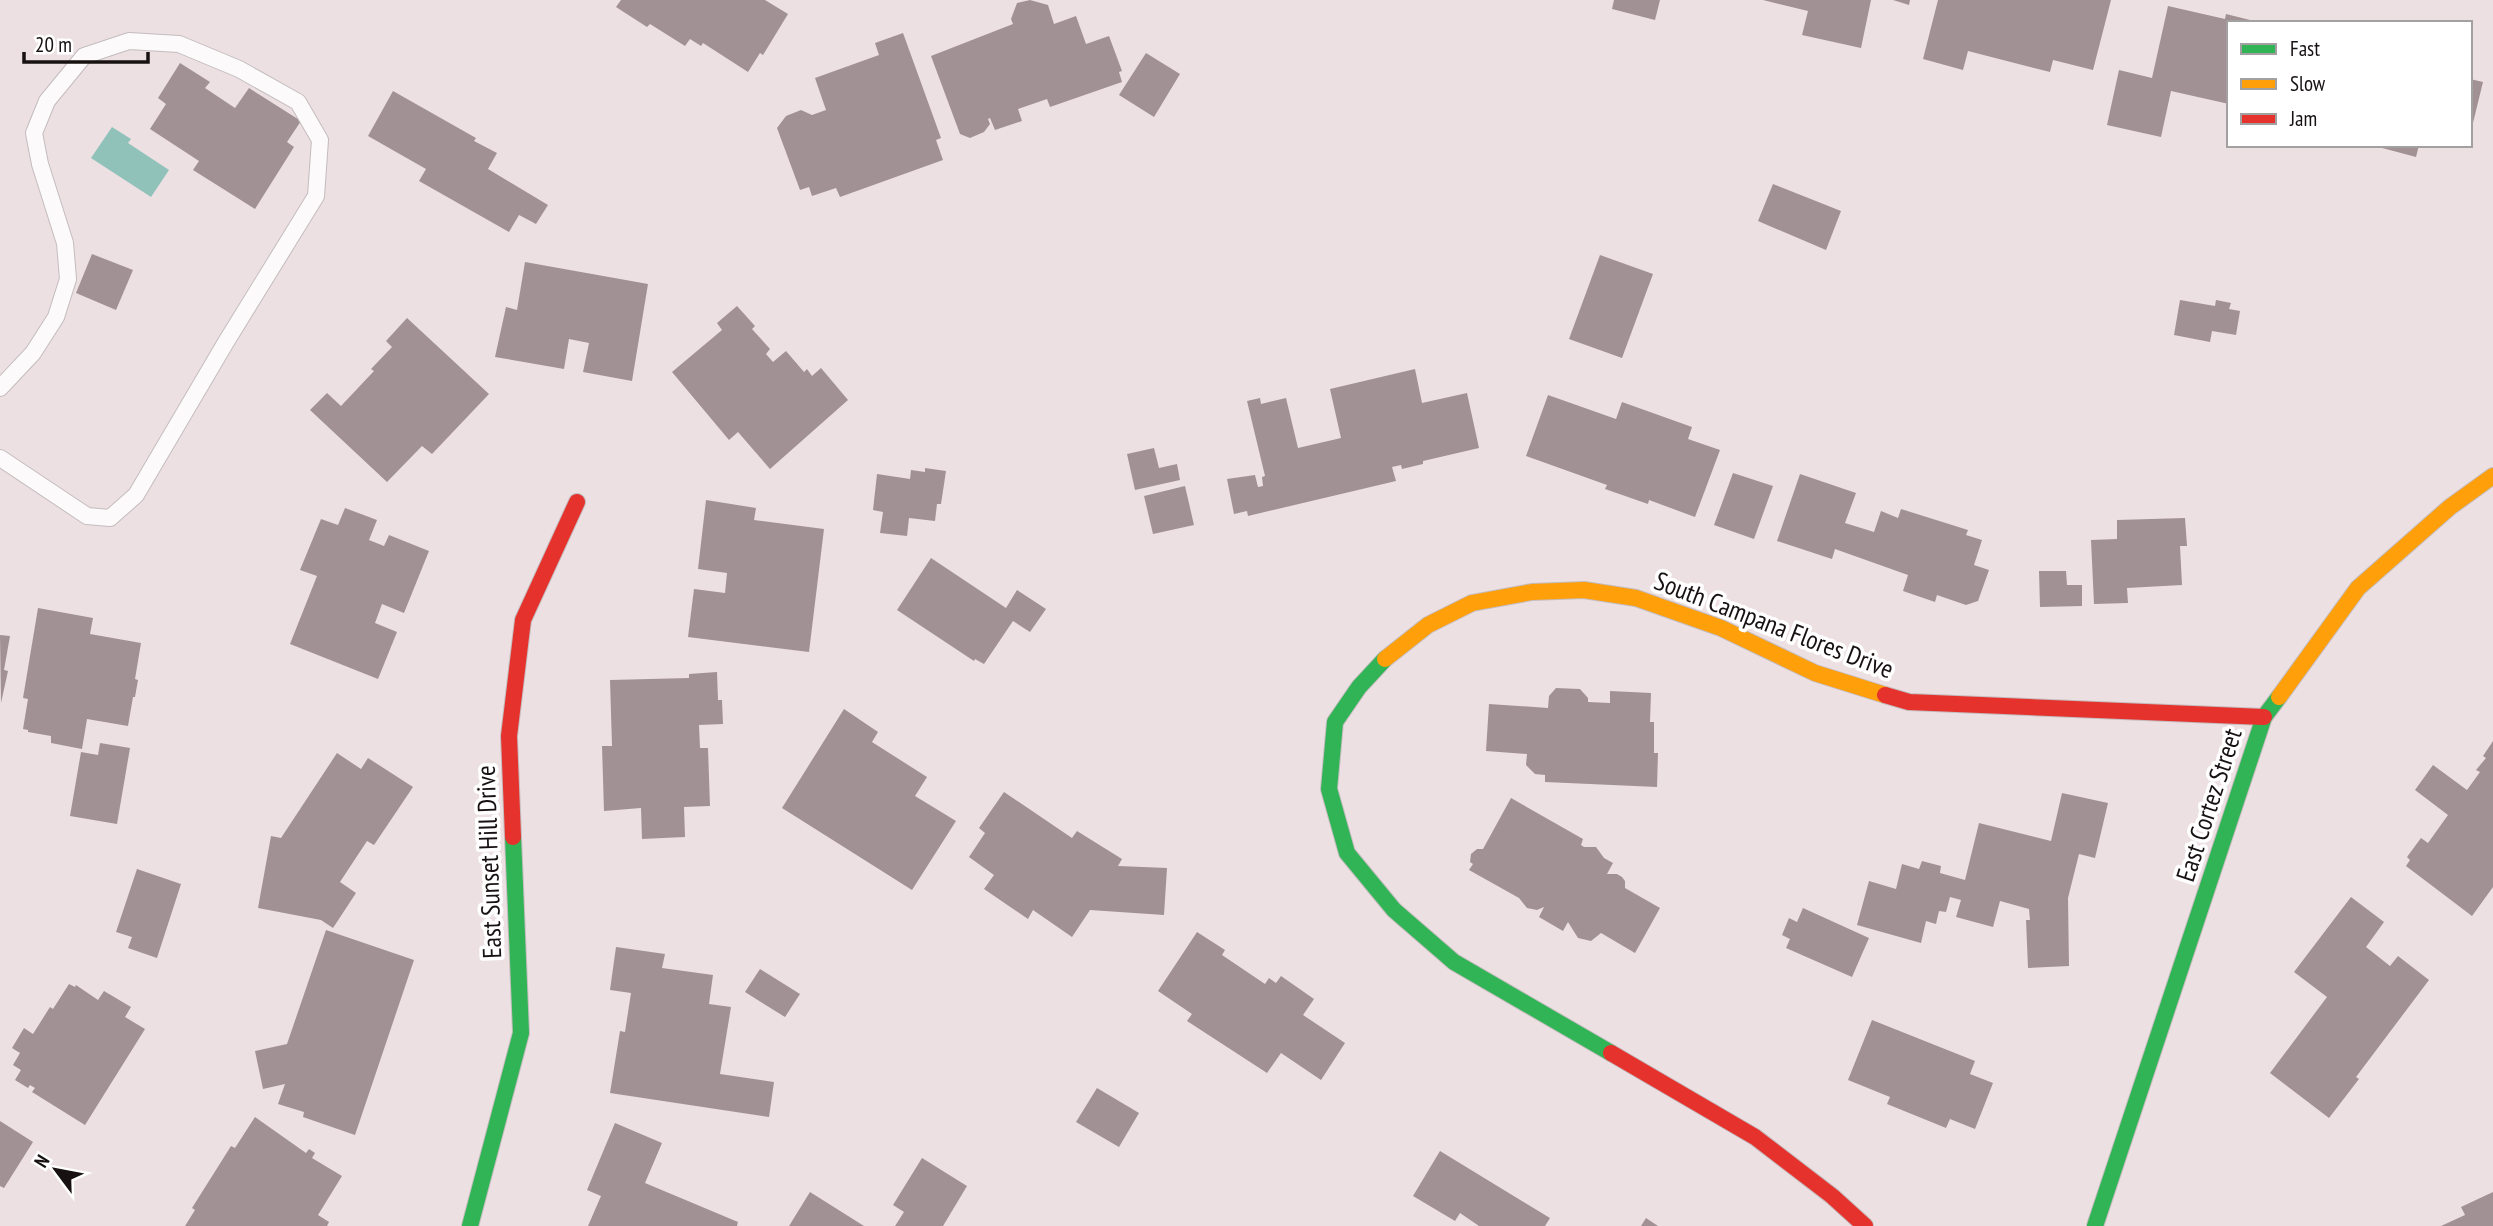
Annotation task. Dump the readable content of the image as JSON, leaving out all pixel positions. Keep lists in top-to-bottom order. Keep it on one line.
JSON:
{"streets":{"street":["South Campana Flores Drive","East Cortez Street","East Sunset Hill Drive"]},"crossings":[["South Campana Flores Drive","East Cortez Street"]],"legend":["Fast","Slow","Jam"],"scale_bar":"20 m","north":"top left"}
